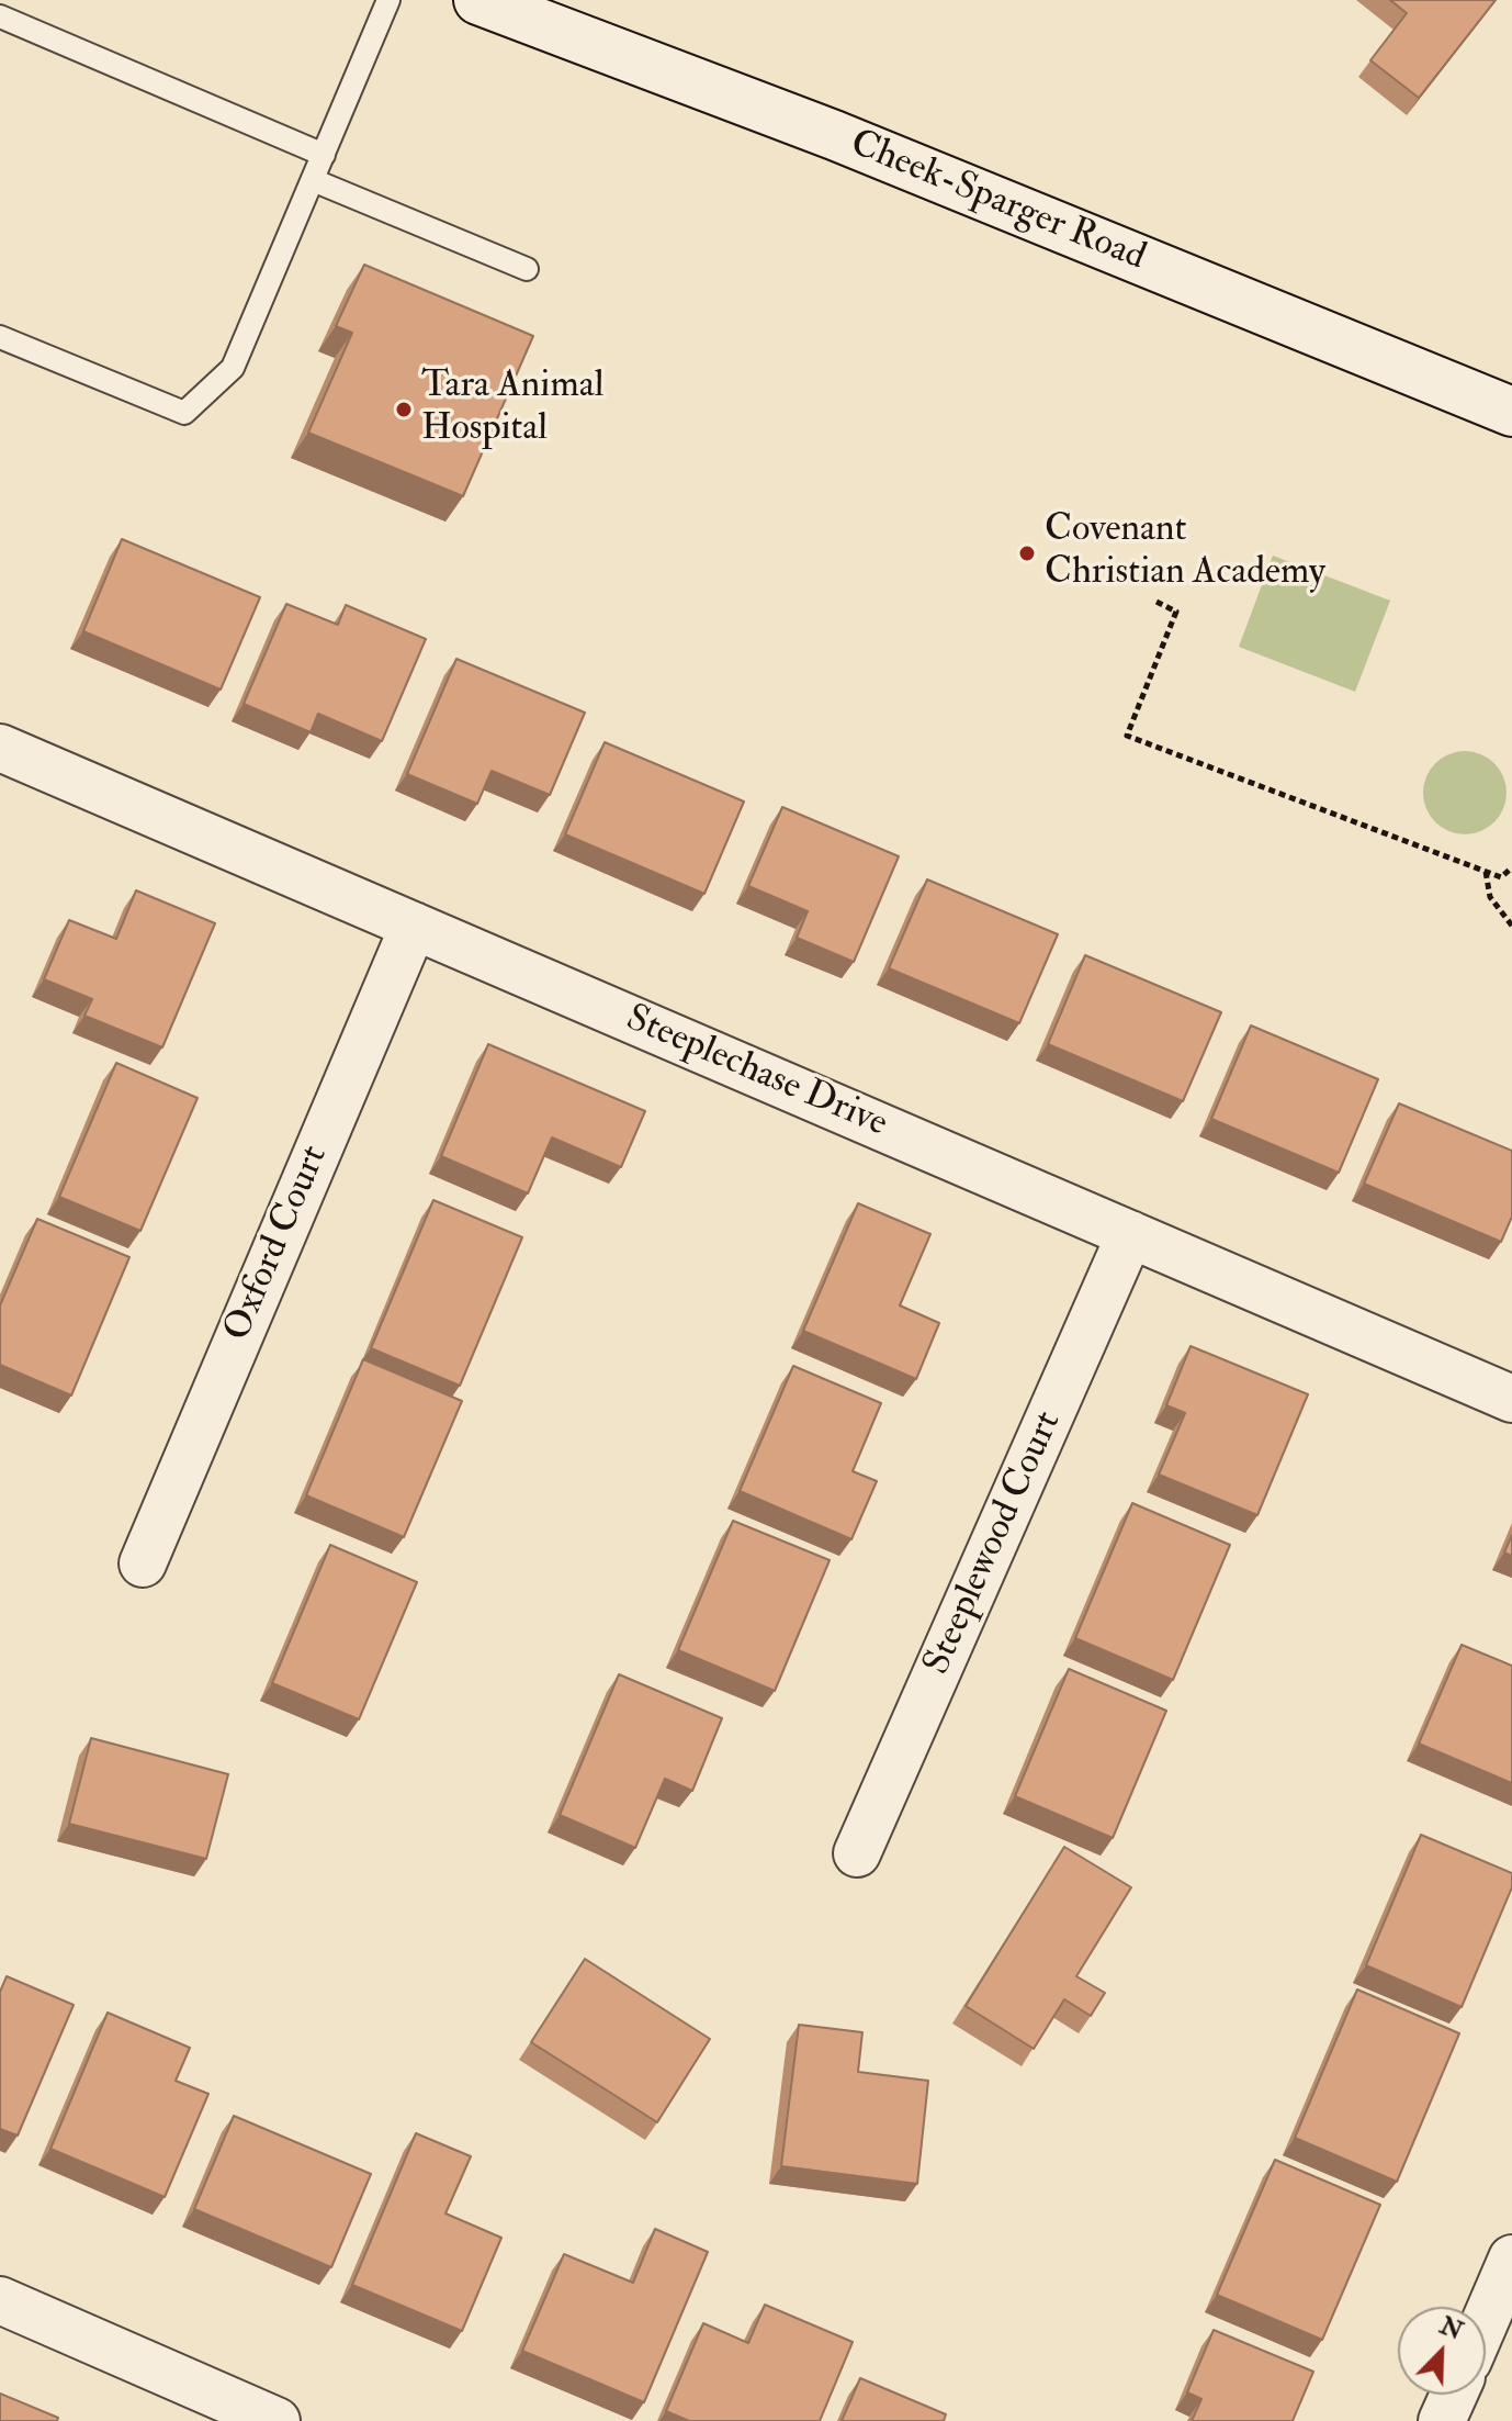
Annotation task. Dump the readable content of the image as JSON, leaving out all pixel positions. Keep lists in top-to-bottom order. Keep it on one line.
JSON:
{"streets":{"main road":["Cheek-Sparger Road"],"street":["Steeplechase Drive","Oxford Court","Steeplewood Court"]},"crossings":[["Steeplechase Drive","Oxford Court"],["Steeplechase Drive","Steeplewood Court"]],"places":["Tara Animal Hospital","Covenant Christian Academy"],"north":"top right"}
